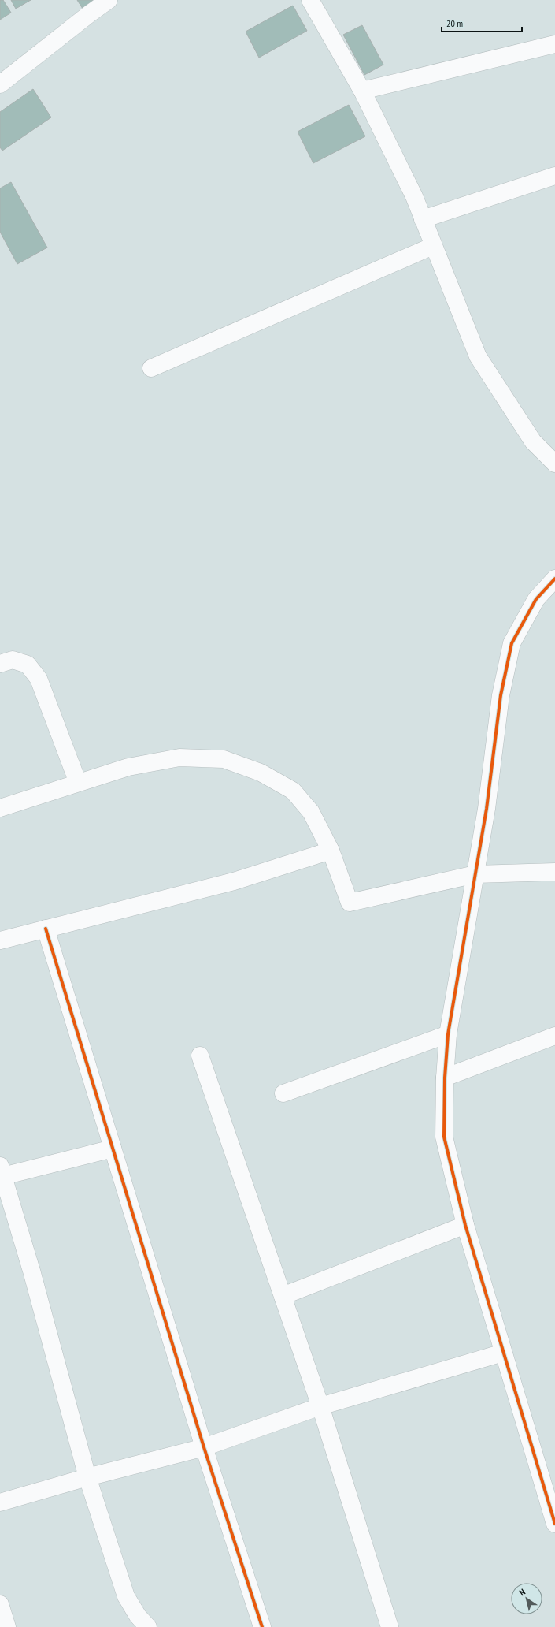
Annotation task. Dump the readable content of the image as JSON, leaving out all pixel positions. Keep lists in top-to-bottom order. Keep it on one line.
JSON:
{"scale_bar":"20 m","north":"top left"}
